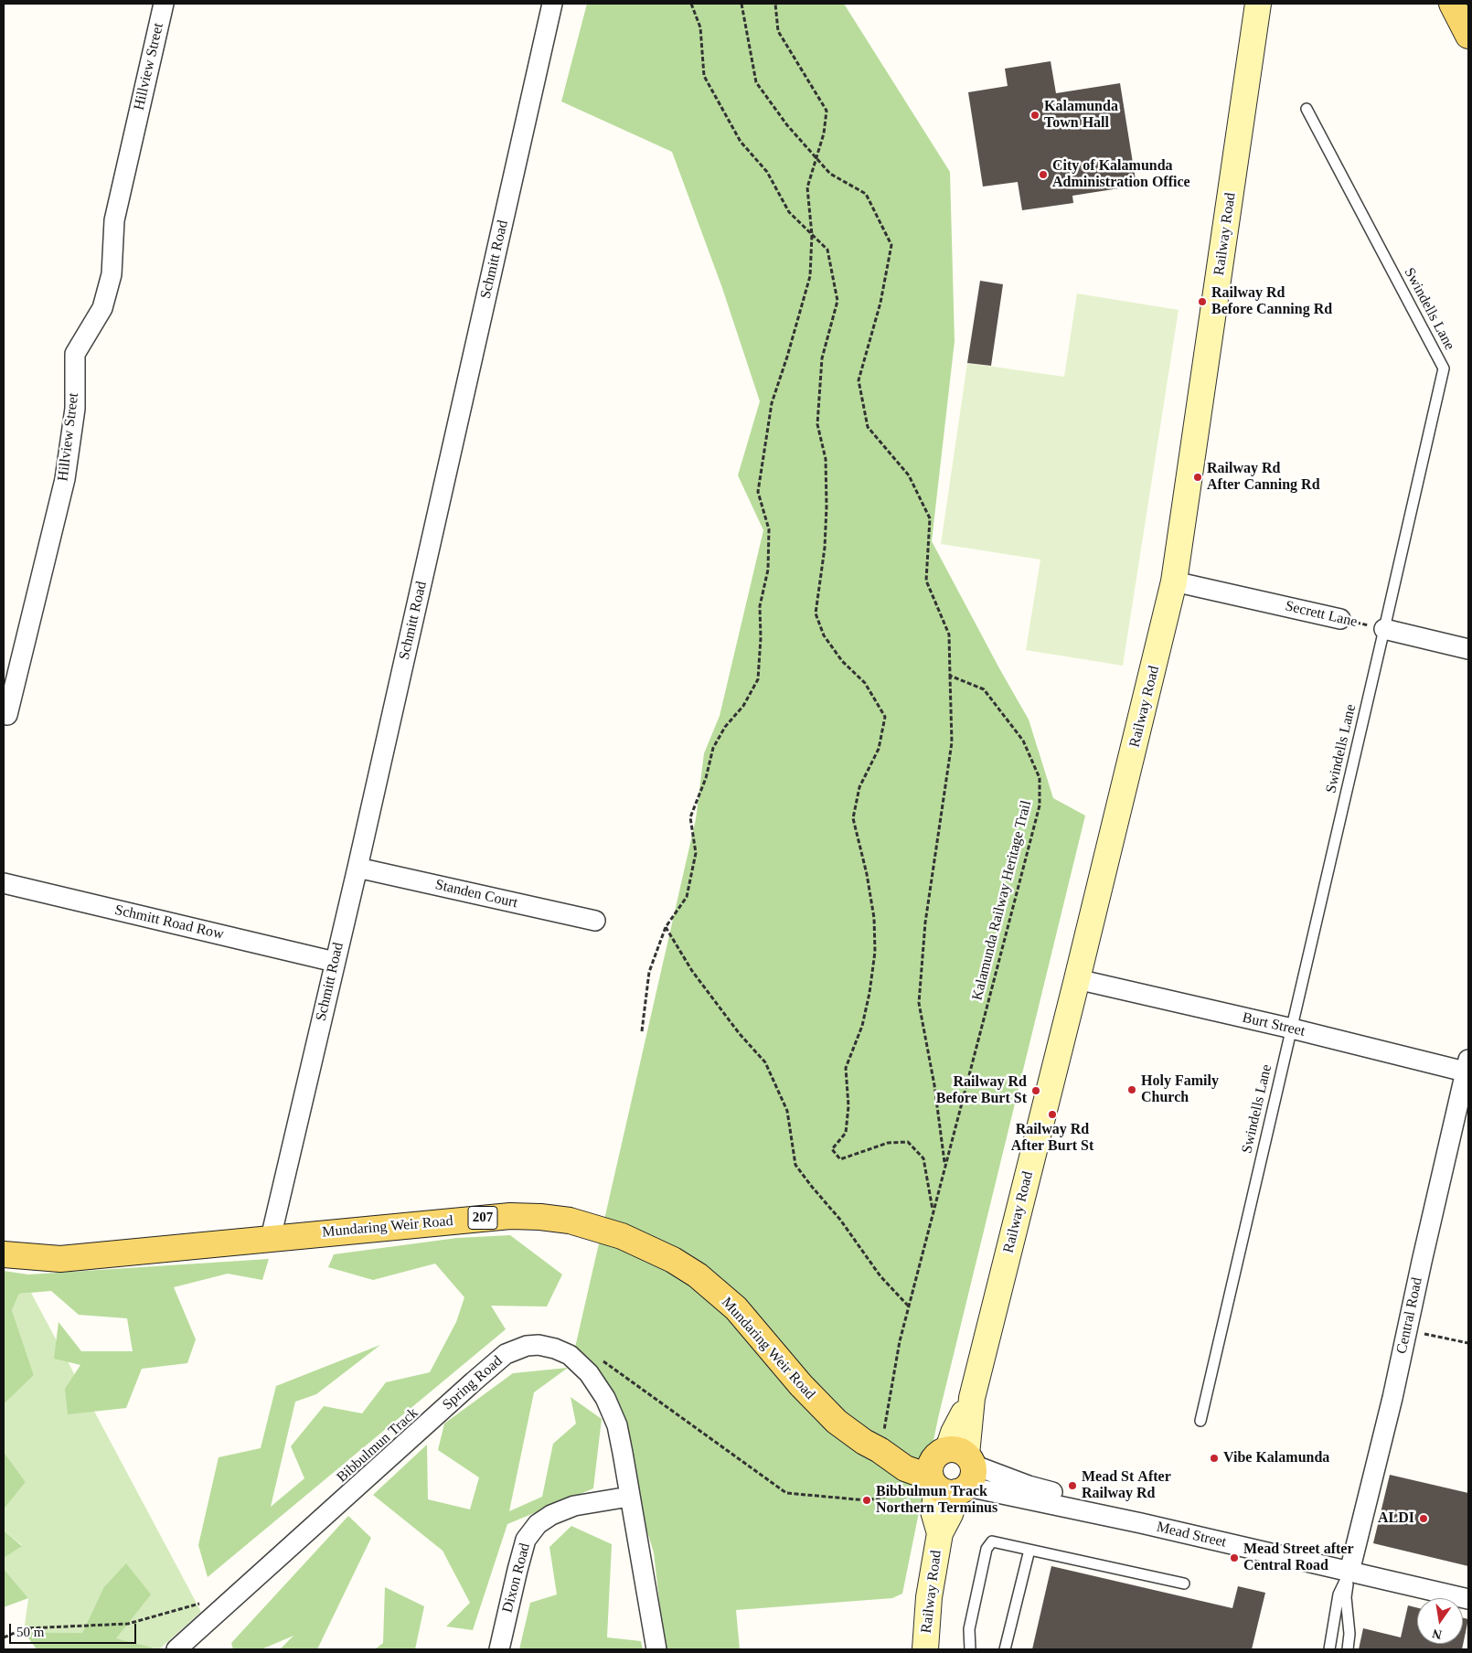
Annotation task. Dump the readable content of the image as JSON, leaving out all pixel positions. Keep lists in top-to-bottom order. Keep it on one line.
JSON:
{"streets":{"main road":["207","Mundaring Weir Road"],"street":["Hillview Street","Railway Road","Schmitt Road","Secrett Lane","Standen Court","Schmitt Road Row","Burt Street","Central Road","Spring Road","Mead Street","Dixon Road"],"lane":["Swindells Lane"],"path":["Kalamunda Railway Heritage Trail"]},"crossings":[["Railway Road","Secrett Lane"],["Railway Road","Burt Street"],["Railway Road","Mundaring Weir Road"],["Railway Road","Mead Street"],["Schmitt Road","Standen Court"],["Schmitt Road","Schmitt Road Row"],["Schmitt Road","Mundaring Weir Road"],["Swindells Lane","Secrett Lane"],["Swindells Lane","Burt Street"],["Kalamunda Railway Heritage Trail","Mundaring Weir Road"],["Burt Street","Central Road"],["Mundaring Weir Road","Mead Street"],["Central Road","Mead Street"],["Spring Road","Dixon Road"]],"places":["Kalamunda Town Hall","City of Kalamunda Administration Office","Railway Rd Before Canning Rd","Railway Rd After Canning Rd","Holy Family Church","Railway Rd Before Burt St","Railway Rd After Burt St","Vibe Kalamunda","Mead St After Railway Rd","Bibbulmun Track Northern Terminus","ALDI","Mead Street after Central Road"],"scale_bar":"50 m","north":"bottom"}
